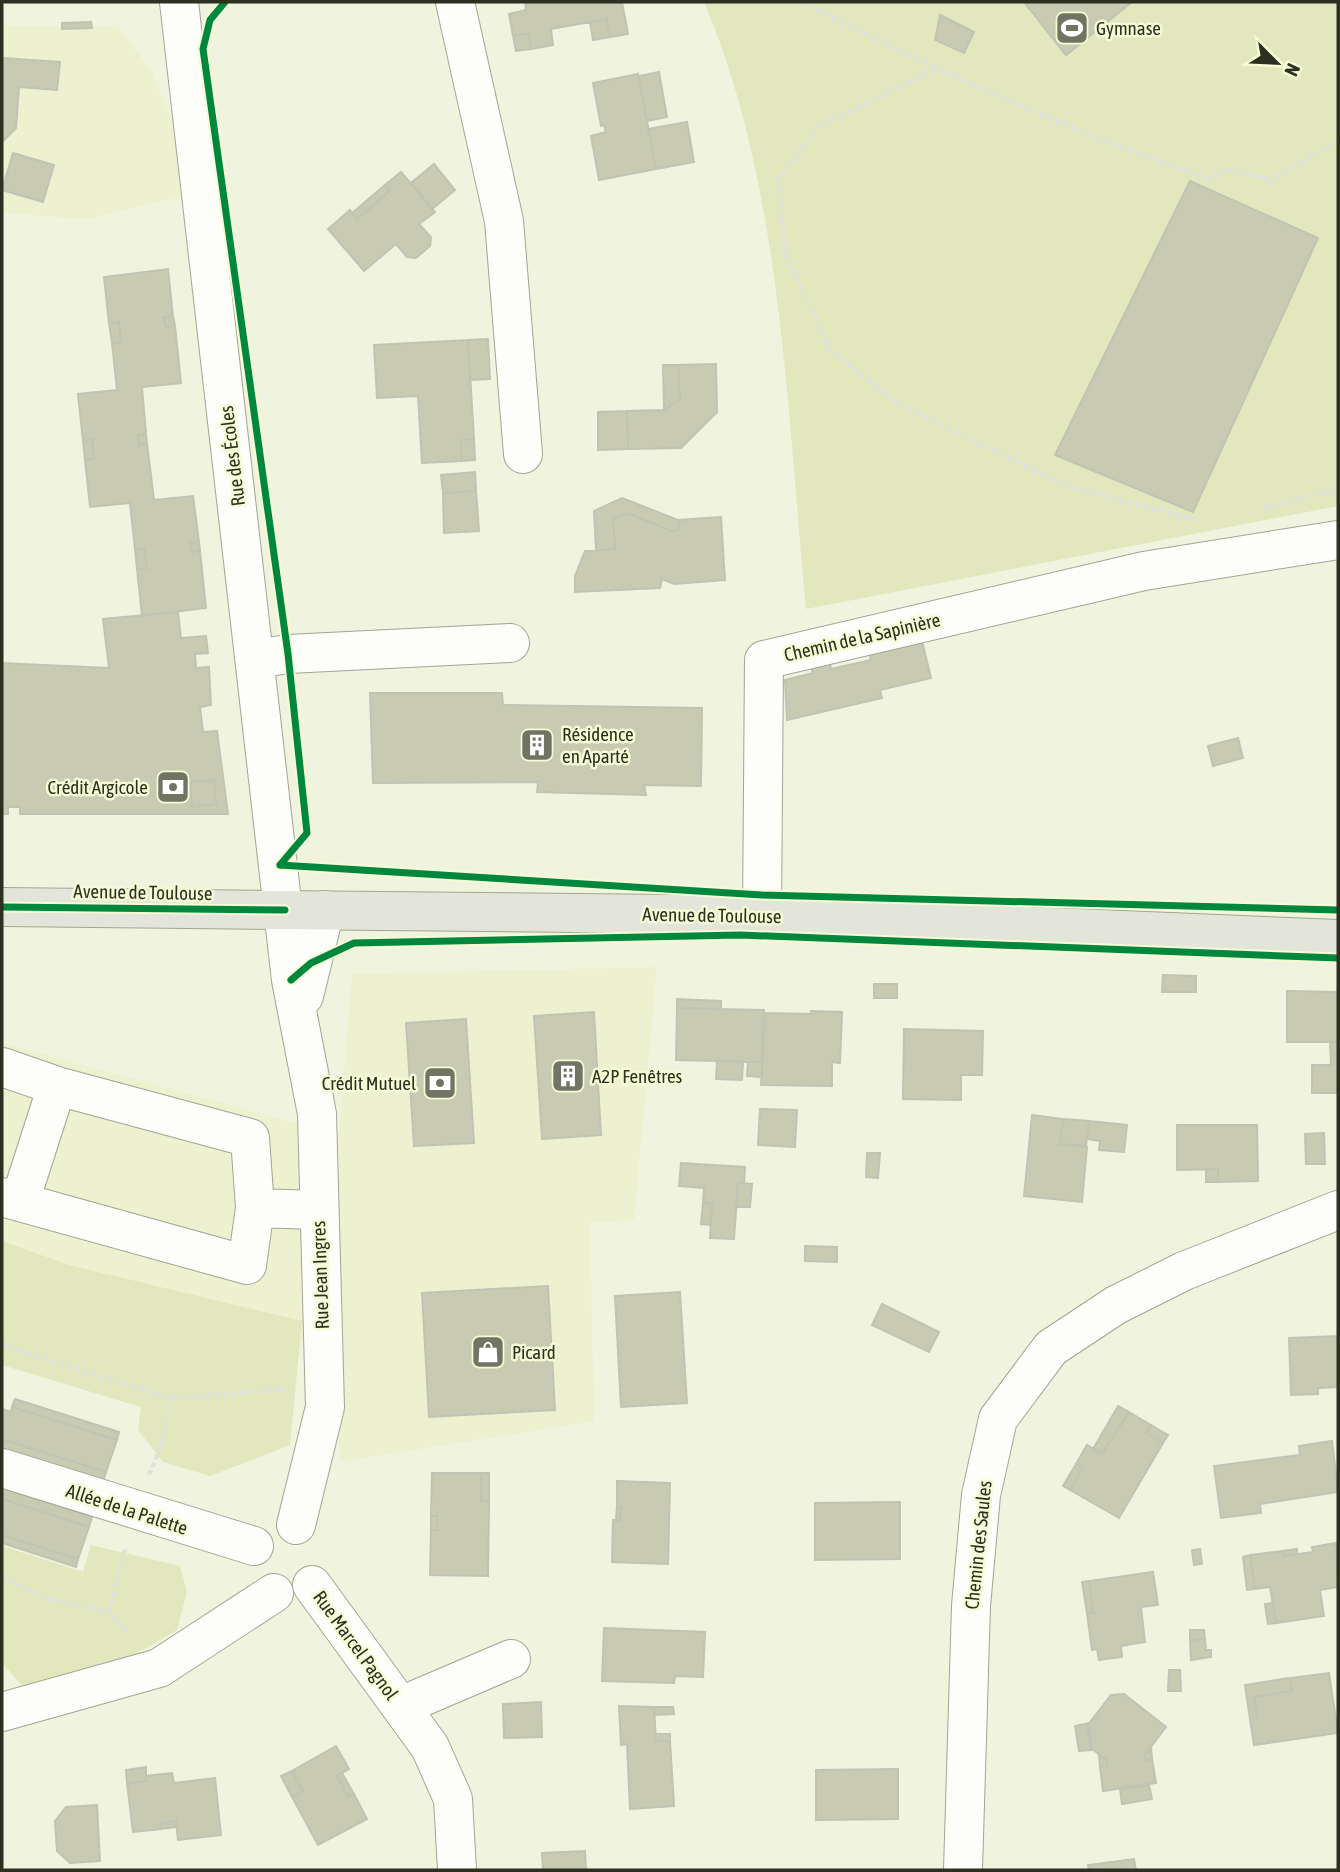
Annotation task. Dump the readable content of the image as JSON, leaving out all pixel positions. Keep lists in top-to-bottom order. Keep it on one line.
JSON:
{"streets":{"main road":["Avenue de Toulouse"],"street":["Rue des Écoles","Chemin de la Sapinière","Rue Jean Ingres","Allée de la Palette","Chemin des Saules","Rue Marcel Pagnol"]},"crossings":[["Rue des Écoles","Avenue de Toulouse"],["Rue des Écoles","Rue Jean Ingres"],["Chemin de la Sapinière","Avenue de Toulouse"],["Avenue de Toulouse","Rue Jean Ingres"],["Rue Jean Ingres","Allée de la Palette"],["Rue Jean Ingres","Rue Marcel Pagnol"],["Allée de la Palette","Rue Marcel Pagnol"]],"places":{"sports":["Gymnase"],"building":["Résidence en Aparté","A2P Fenêtres"],"bank":["Crédit Argicole","Crédit Mutuel"],"shop":["Picard"]},"north":"bottom right"}
